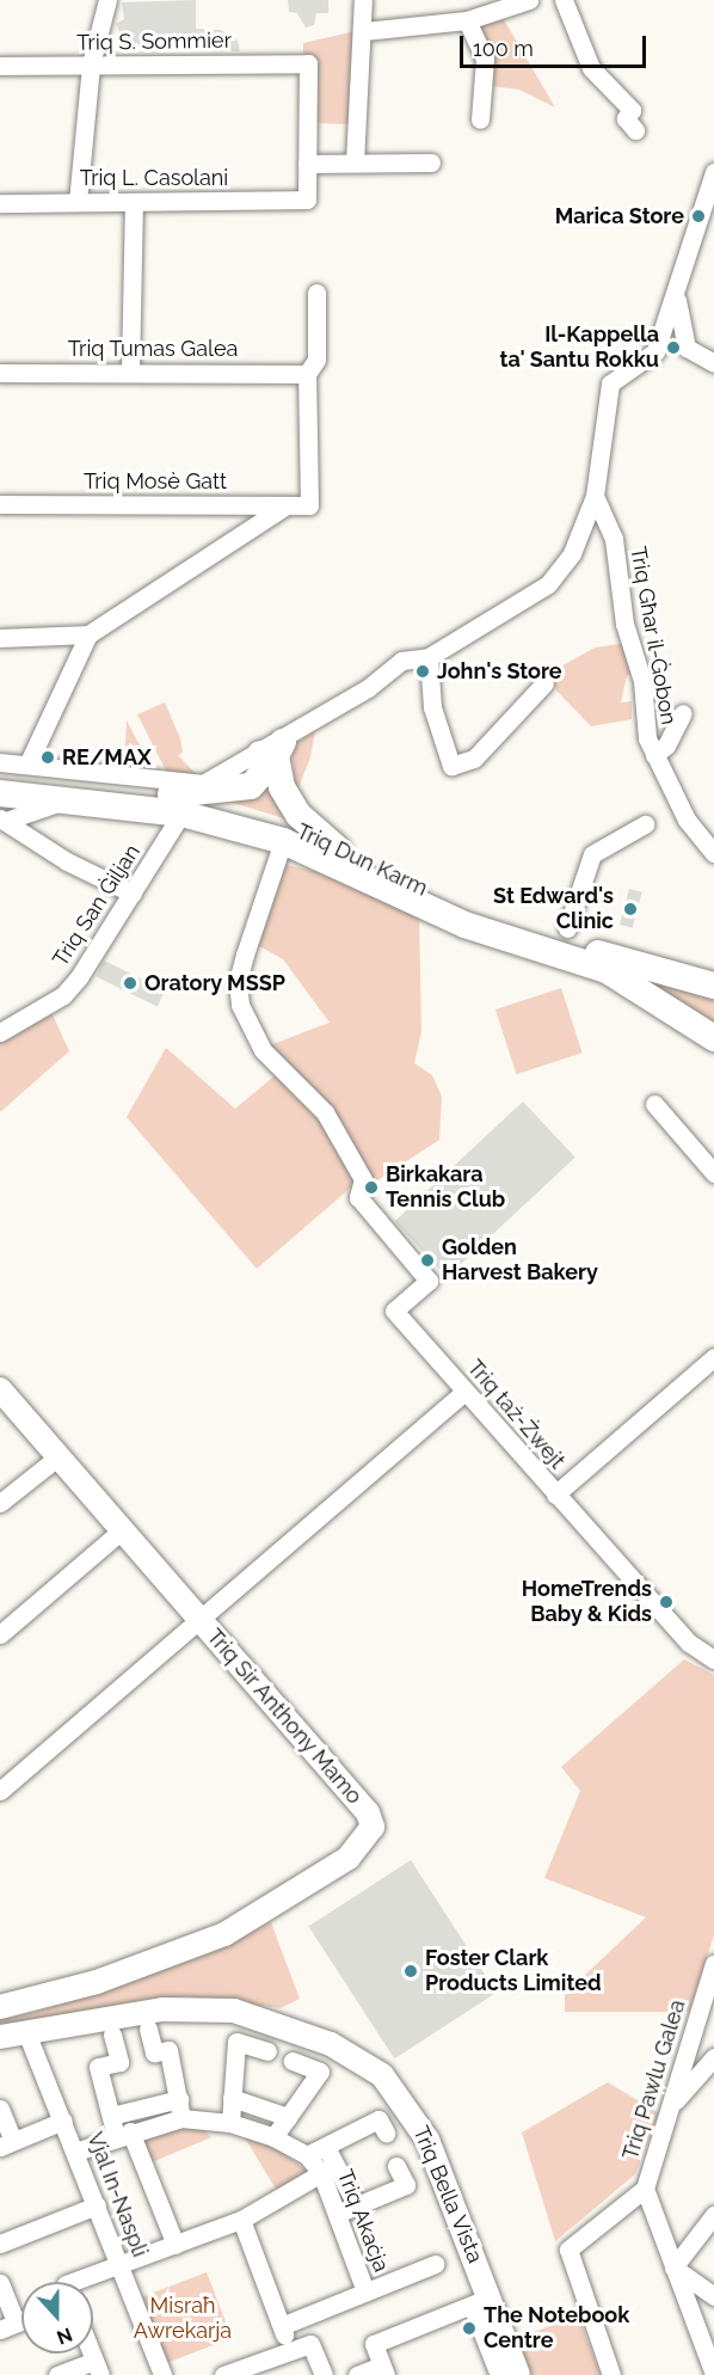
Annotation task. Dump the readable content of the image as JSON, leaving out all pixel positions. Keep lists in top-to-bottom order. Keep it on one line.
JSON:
{"streets":{"highway":["Triq Dun Karm"],"main road":["Triq Sir Anthony Mamo","Triq Bella Vista"],"street":["Triq S. Sommier","Triq L. Casolani","Triq Tumas Galea","Triq Mosè Gatt","Triq Għar il-Ġobon","Triq San Ġiljan","Triq taż-Żwejt","Triq Pawlu Galea","Vjal In-Naspli","Triq Akaċja"]},"crossings":[["Triq S. Sommier","Triq L. Casolani"],["Triq Tumas Galea","Triq Mosè Gatt"],["Triq Dun Karm","Triq San Ġiljan"],["Triq Dun Karm","Triq taż-Żwejt"],["Vjal In-Naspli","Triq Bella Vista"],["Vjal In-Naspli","Triq Akaċja"]],"parks":["Misraħ Awrekarja"],"places":["Marica Store","Il-Kappella ta' Santu Rokku","John's Store","RE/MAX","St Edward's Clinic","Oratory MSSP","Birkakara Tennis Club","Golden Harvest Bakery","HomeTrends Baby & Kids","Foster Clark Products Limited","The Notebook Centre"],"scale_bar":"100 m","north":"bottom"}
